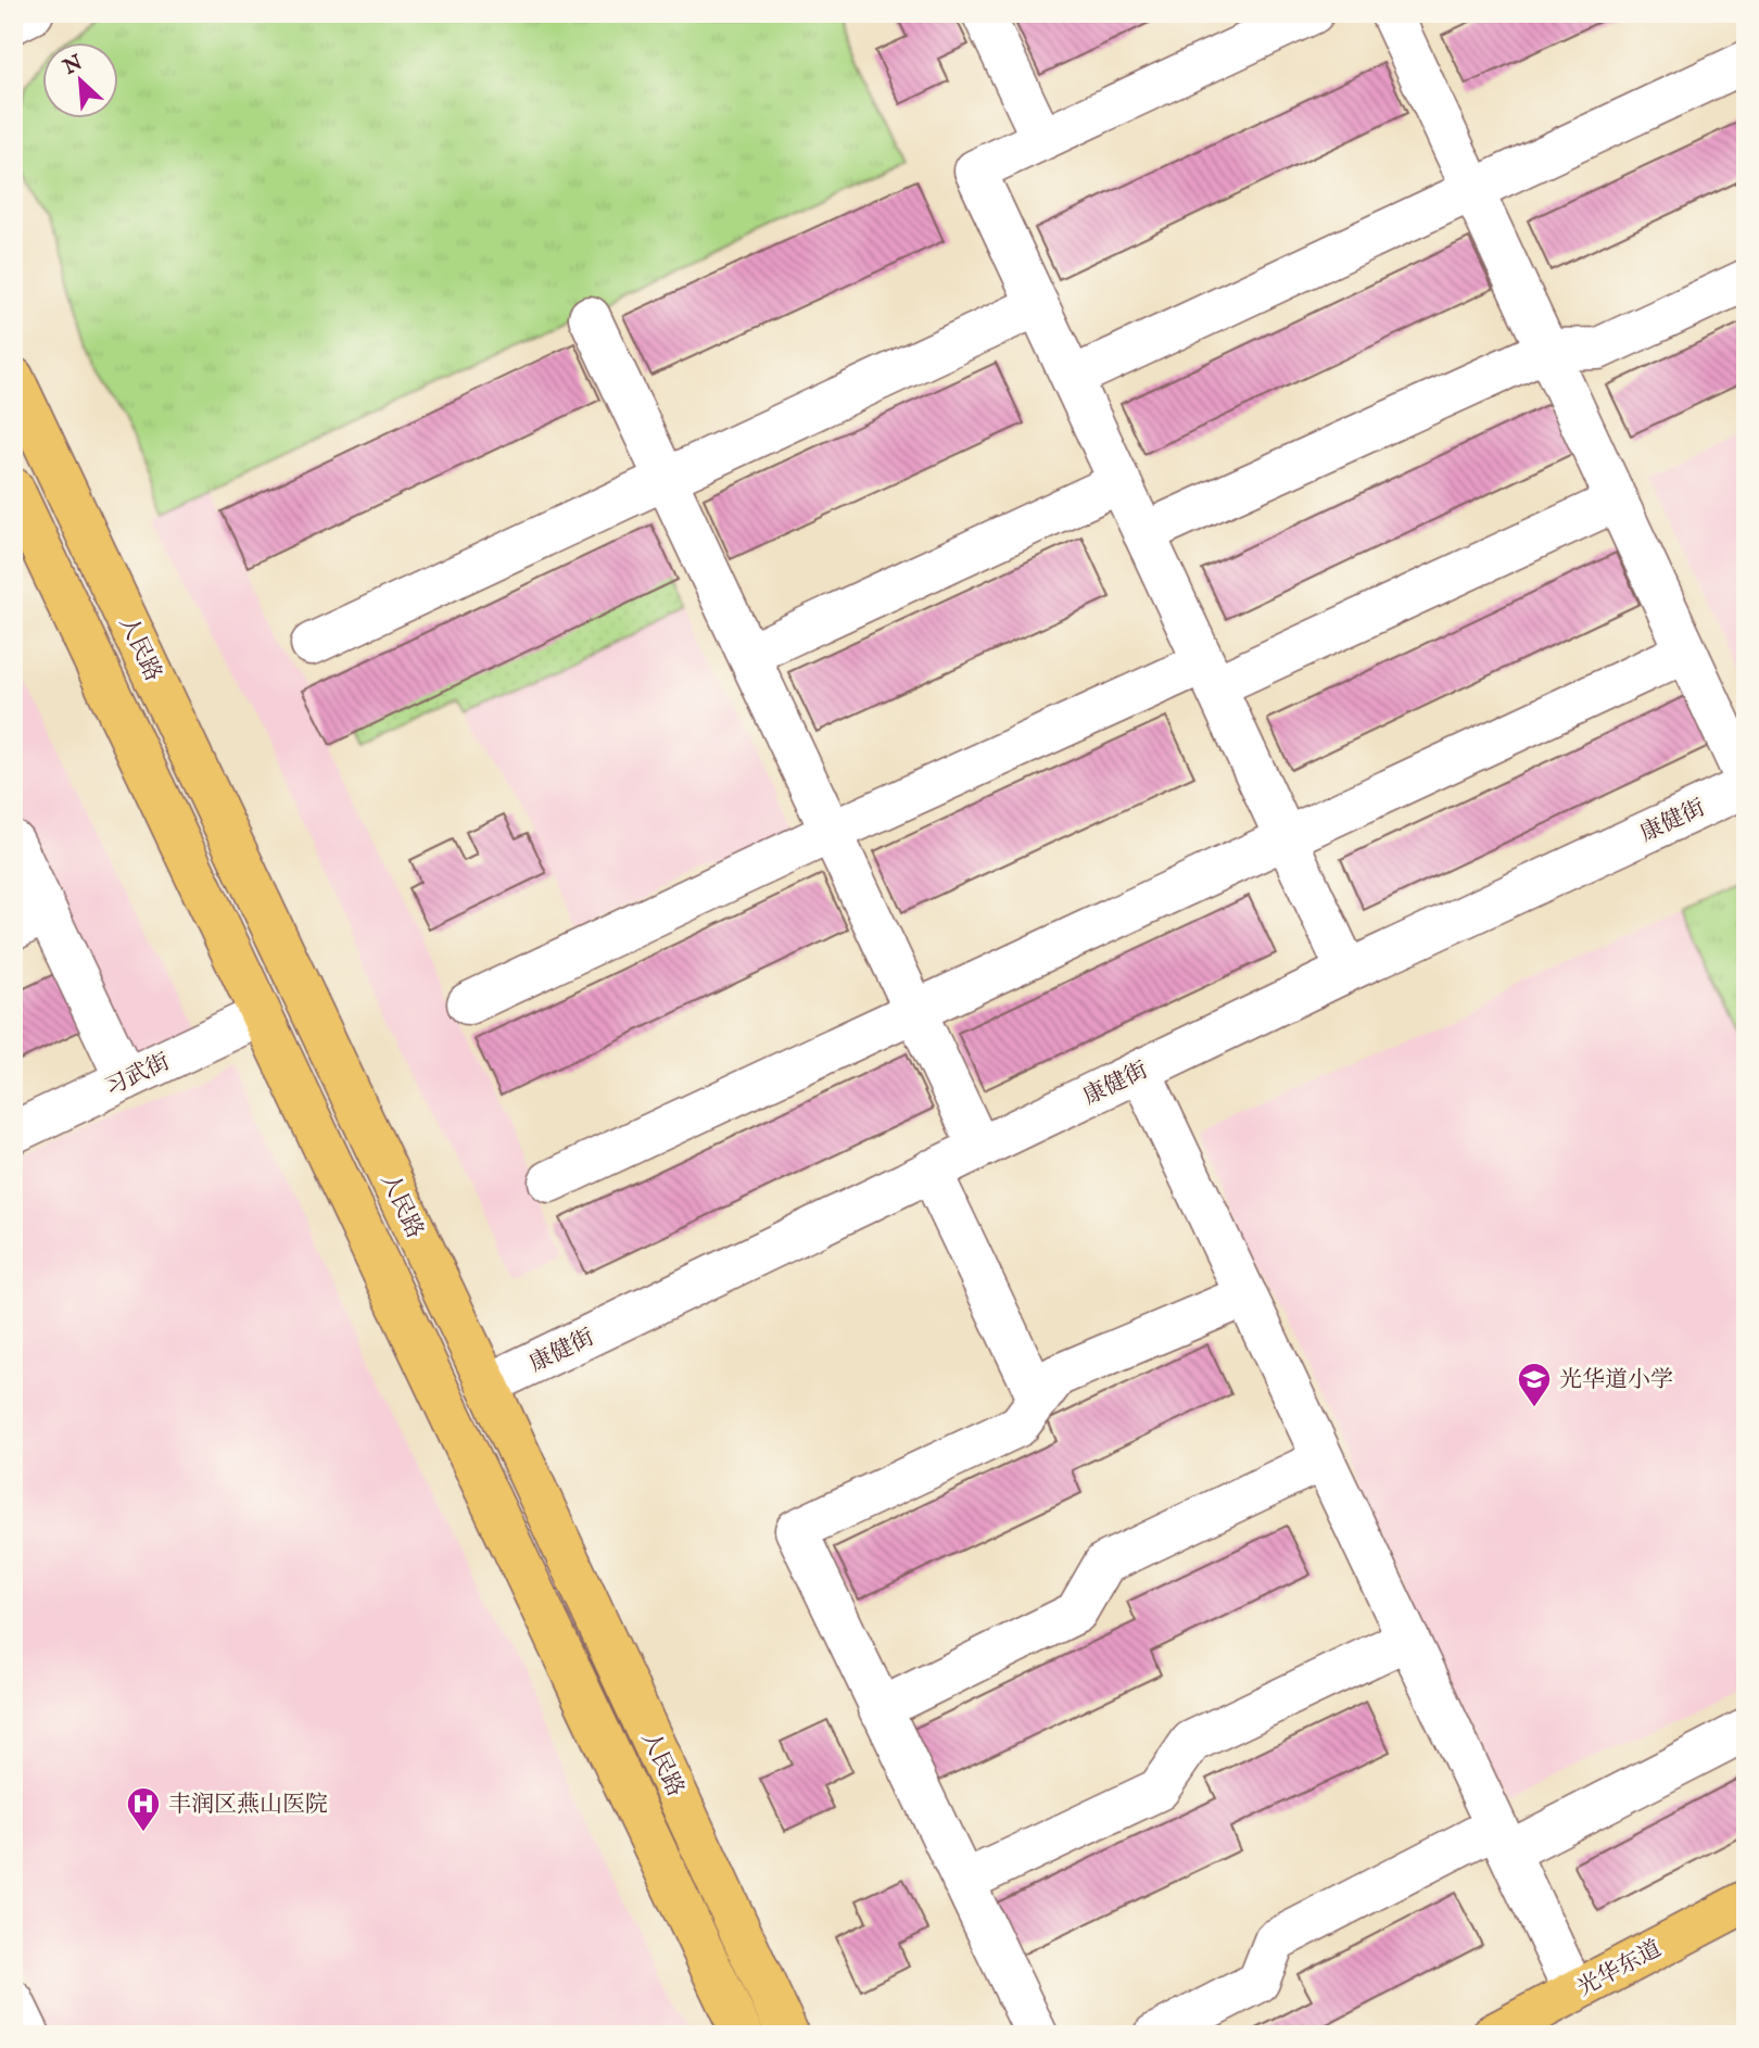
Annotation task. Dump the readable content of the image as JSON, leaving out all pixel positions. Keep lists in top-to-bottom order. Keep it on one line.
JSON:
{"streets":{"main road":["人民路","光华东道"],"street":["康健街","习武街"]},"crossings":[["人民路","康健街"],["人民路","习武街"]],"places":{"school or university":["光华道小学"],"hospital":["丰润区燕山医院"]},"north":"top left"}
